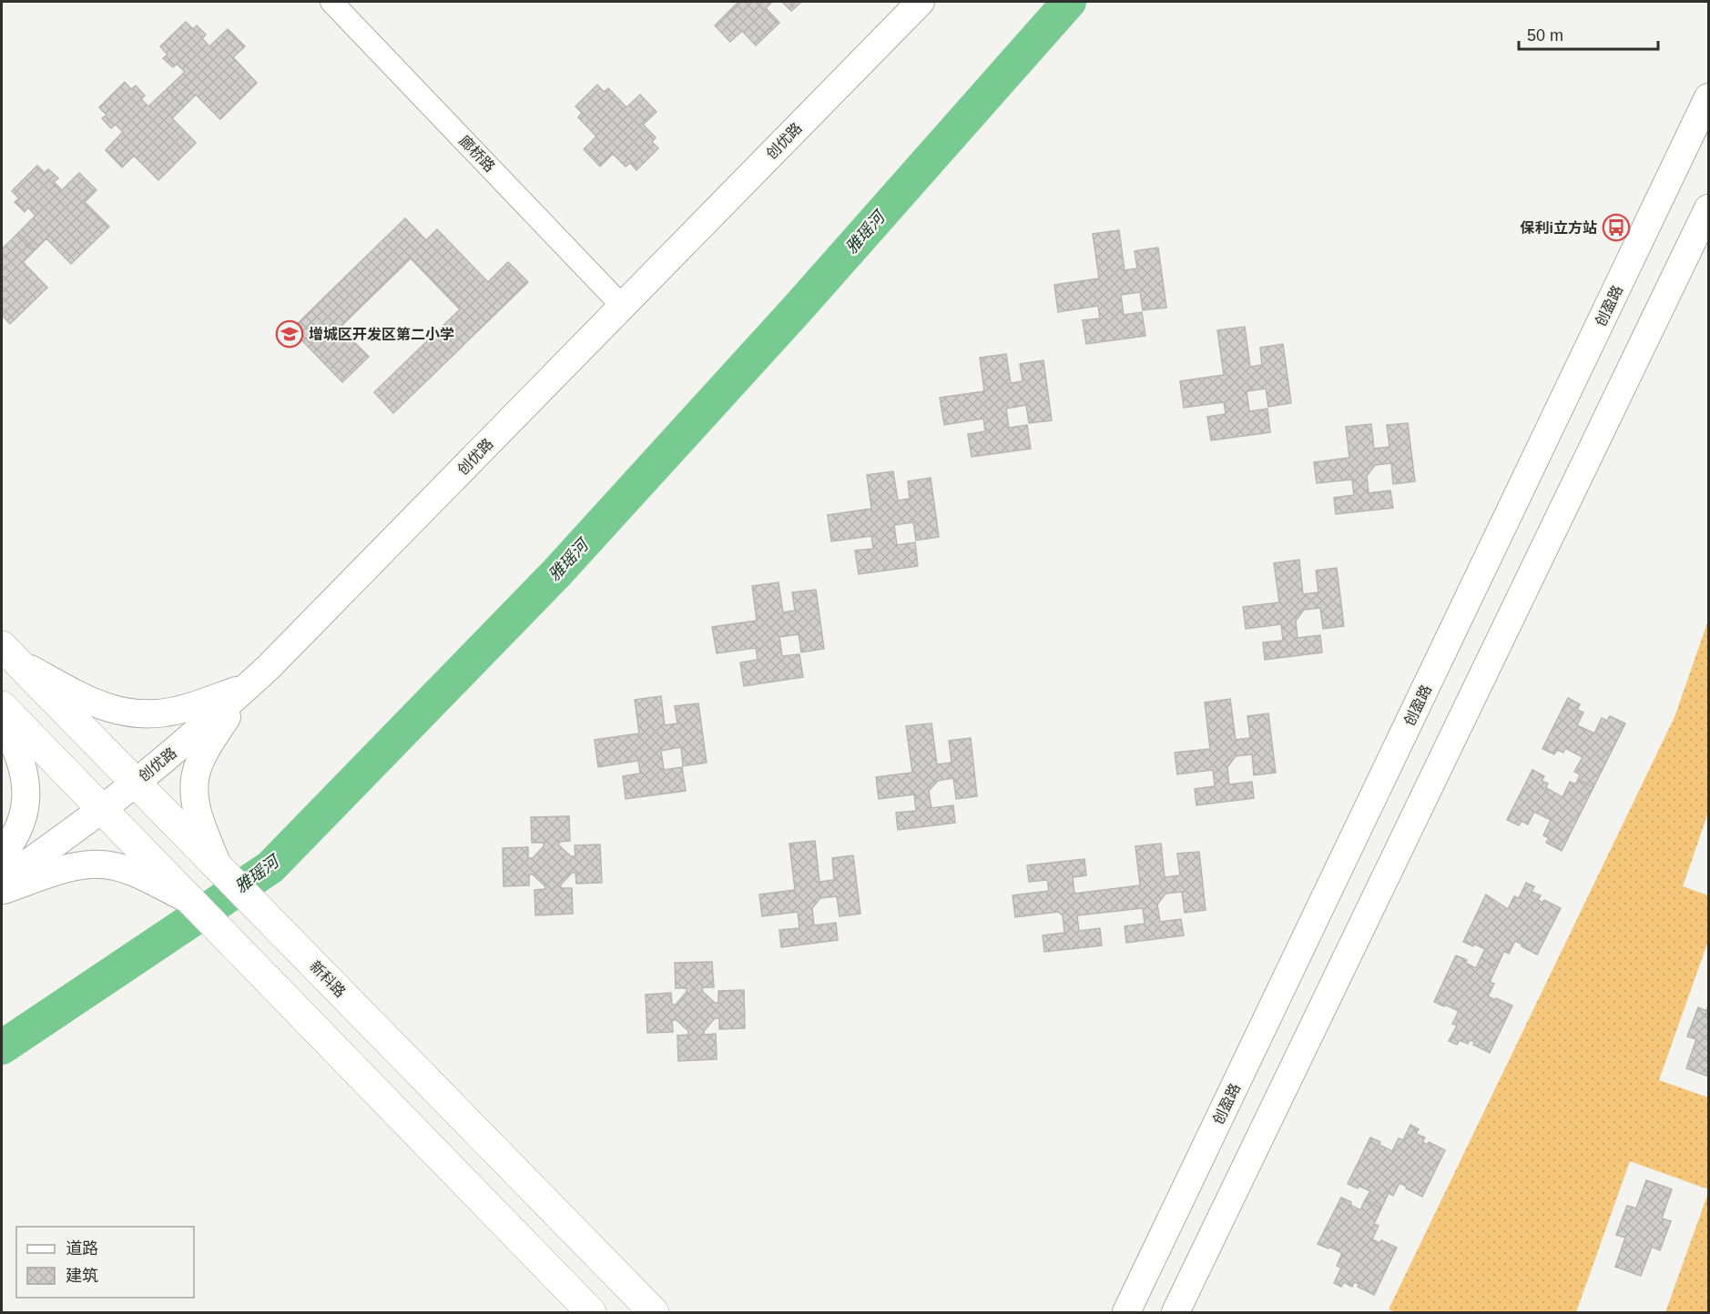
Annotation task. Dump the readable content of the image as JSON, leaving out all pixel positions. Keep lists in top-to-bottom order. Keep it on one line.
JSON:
{"streets":{"main road":["新科路"],"street":["创优路","廊桥路","创盈路"]},"crossings":[["创优路","廊桥路"],["创优路","新科路"]],"water":["雅瑶河"],"places":{"bus stop":["保利i立方站"],"school or university":["增城区开发区第二小学"]},"legend":["道路","建筑"],"scale_bar":"50 m"}
